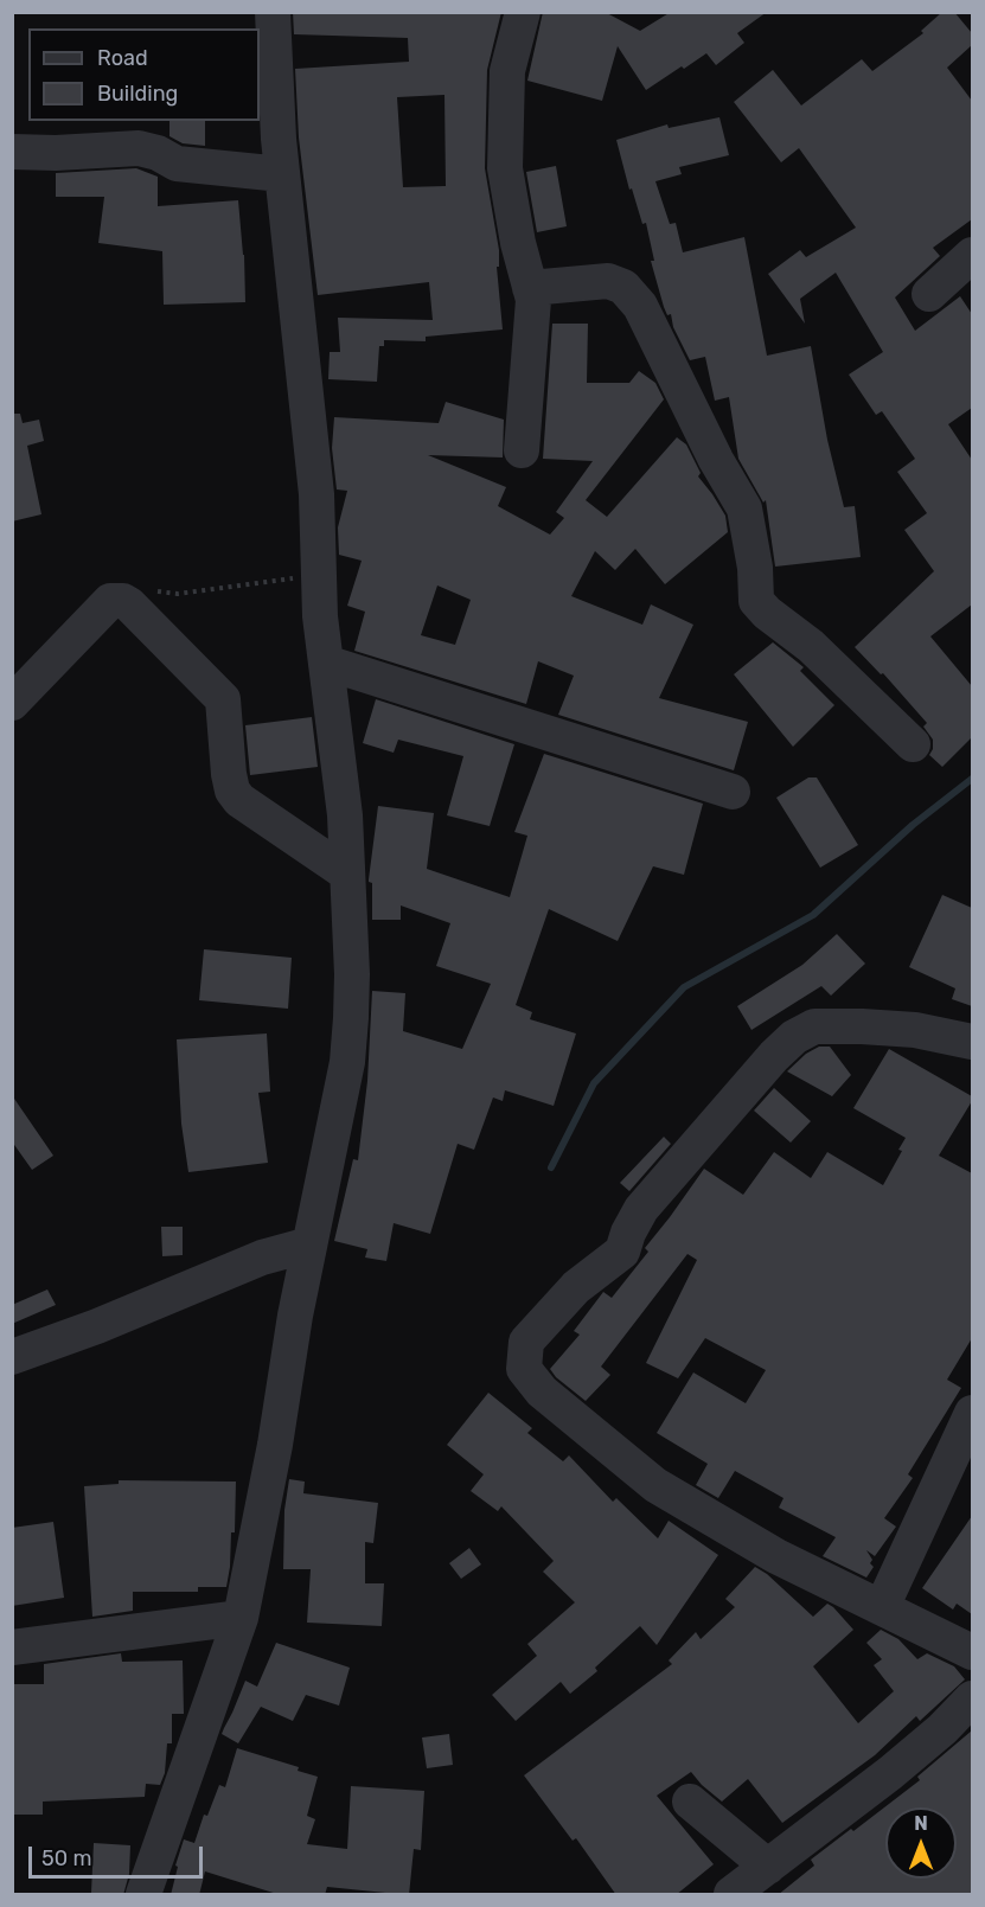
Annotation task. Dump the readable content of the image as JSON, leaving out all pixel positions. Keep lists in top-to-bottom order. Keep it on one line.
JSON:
{"legend":["Road","Building"],"scale_bar":"50 m","north":"top"}
